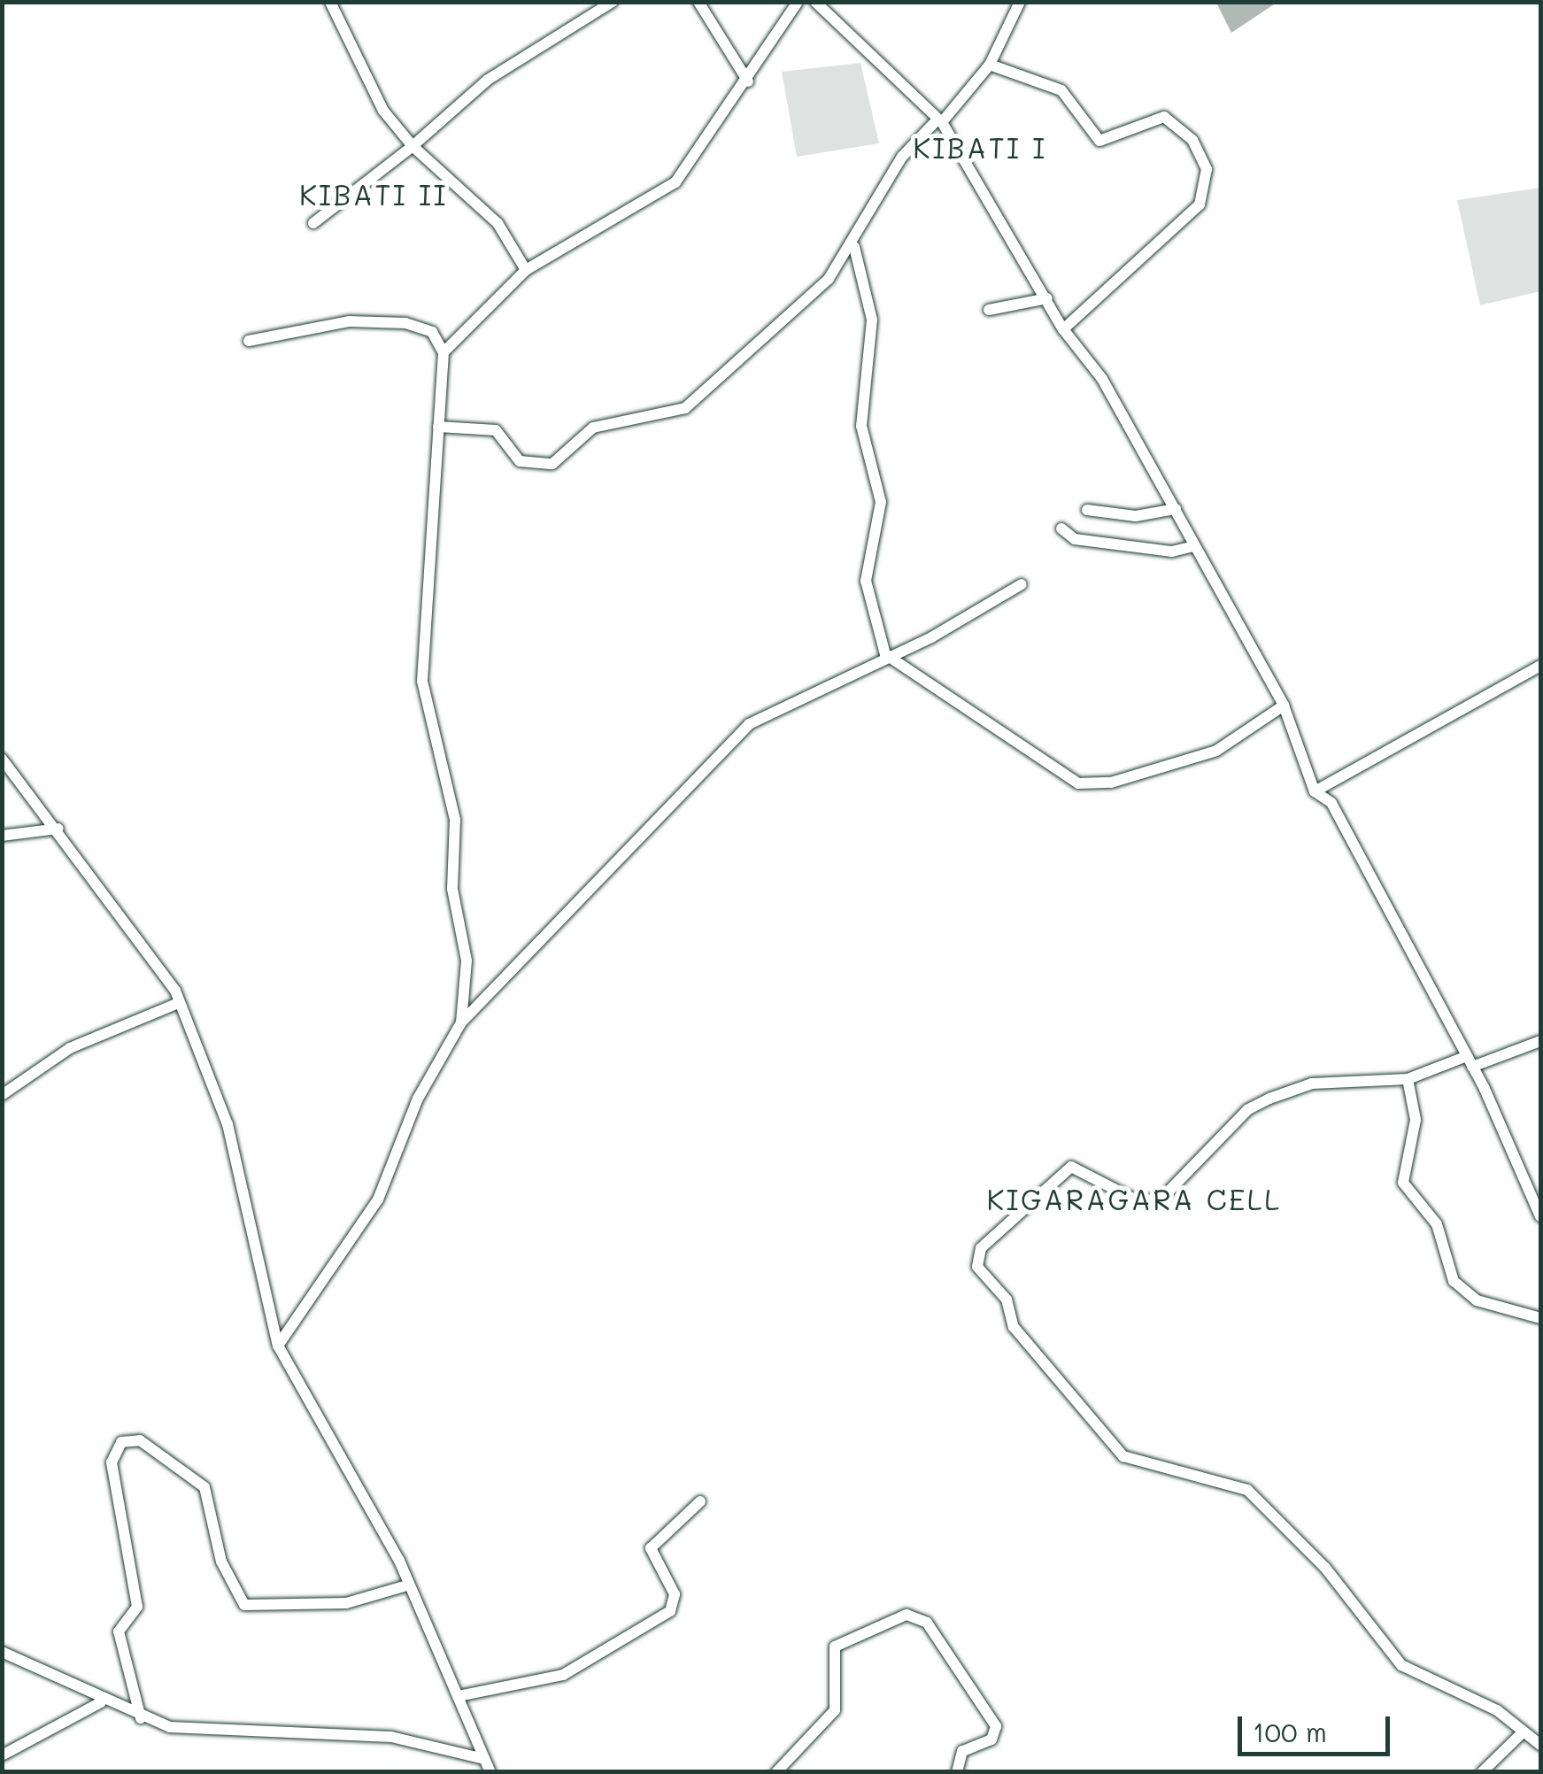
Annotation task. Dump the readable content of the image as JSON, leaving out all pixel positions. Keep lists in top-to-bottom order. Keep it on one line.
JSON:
{"districts":["KIBATI I","KIBATI II","KIGARAGARA CELL"],"scale_bar":"100 m"}
